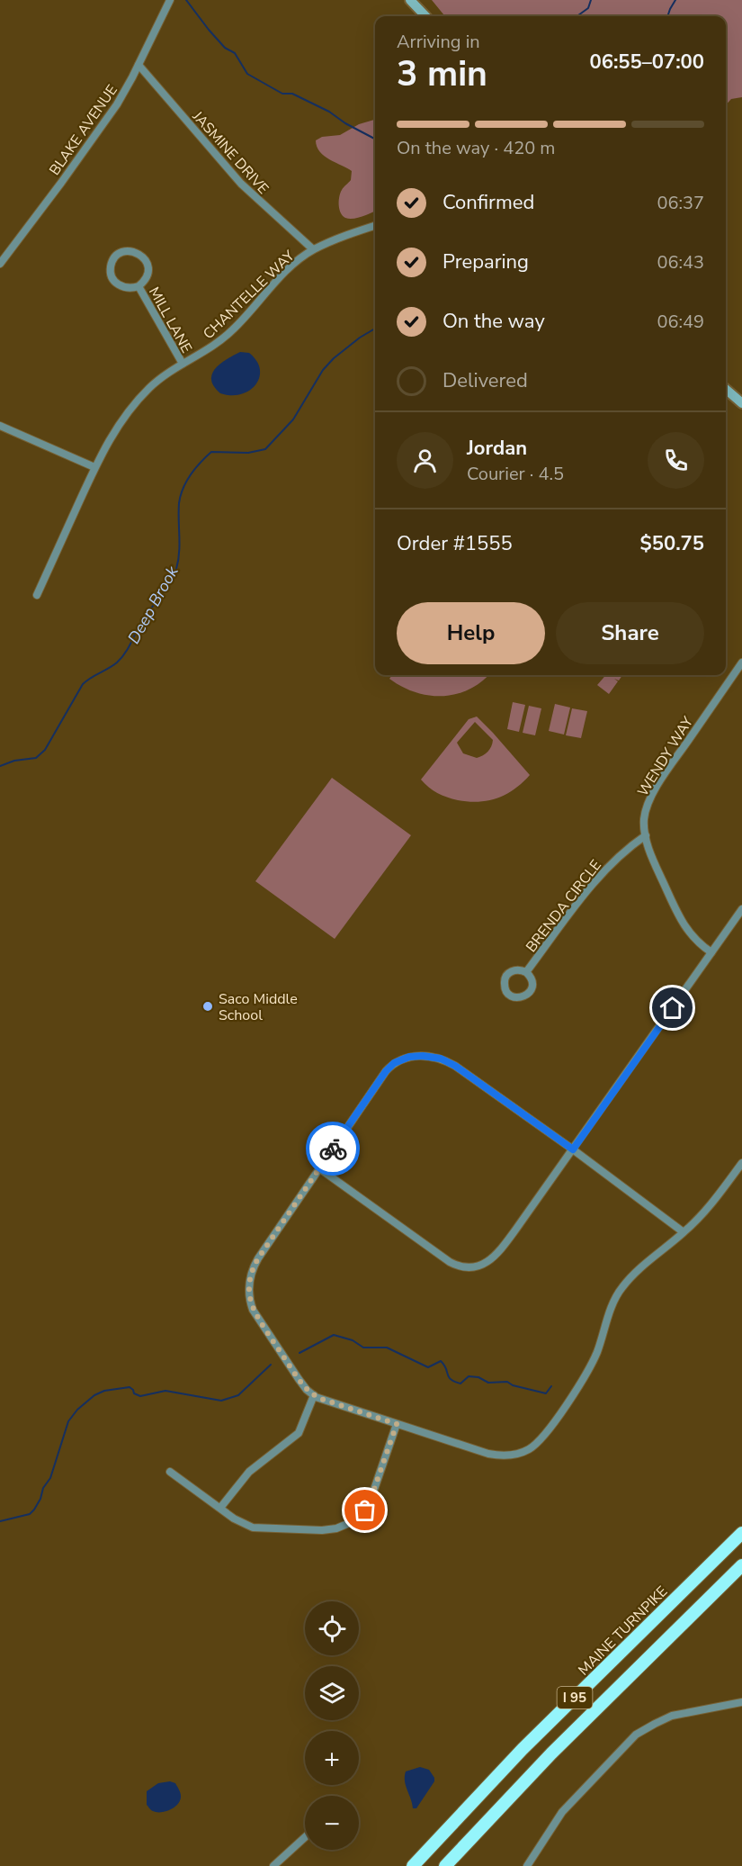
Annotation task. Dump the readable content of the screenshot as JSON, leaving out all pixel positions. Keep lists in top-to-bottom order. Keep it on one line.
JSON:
{"streets":{"highway":["MAINE TURNPIKE","I 95"],"street":["BLAKE AVENUE","JASMINE DRIVE","CHANTELLE WAY","MILL LANE","WENDY WAY","BRENDA CIRCLE"]},"crossings":[["BLAKE AVENUE","JASMINE DRIVE"],["JASMINE DRIVE","CHANTELLE WAY"],["CHANTELLE WAY","MILL LANE"],["WENDY WAY","BRENDA CIRCLE"]],"water":["Deep Brook"],"places":["Saco Middle School"],"page":{"heading":["3 min","Arriving in","06:55–07:00"],"panel":["Jordan","Courier · 4.5","Order #1555","$50.75"],"bar":"On the way · 420 m","list":[["Confirmed","06:37"],["Preparing","06:43"],["On the way","06:49"],"Delivered"],"buttons":["Help","Share"],"map_buttons":["+","−"]}}
